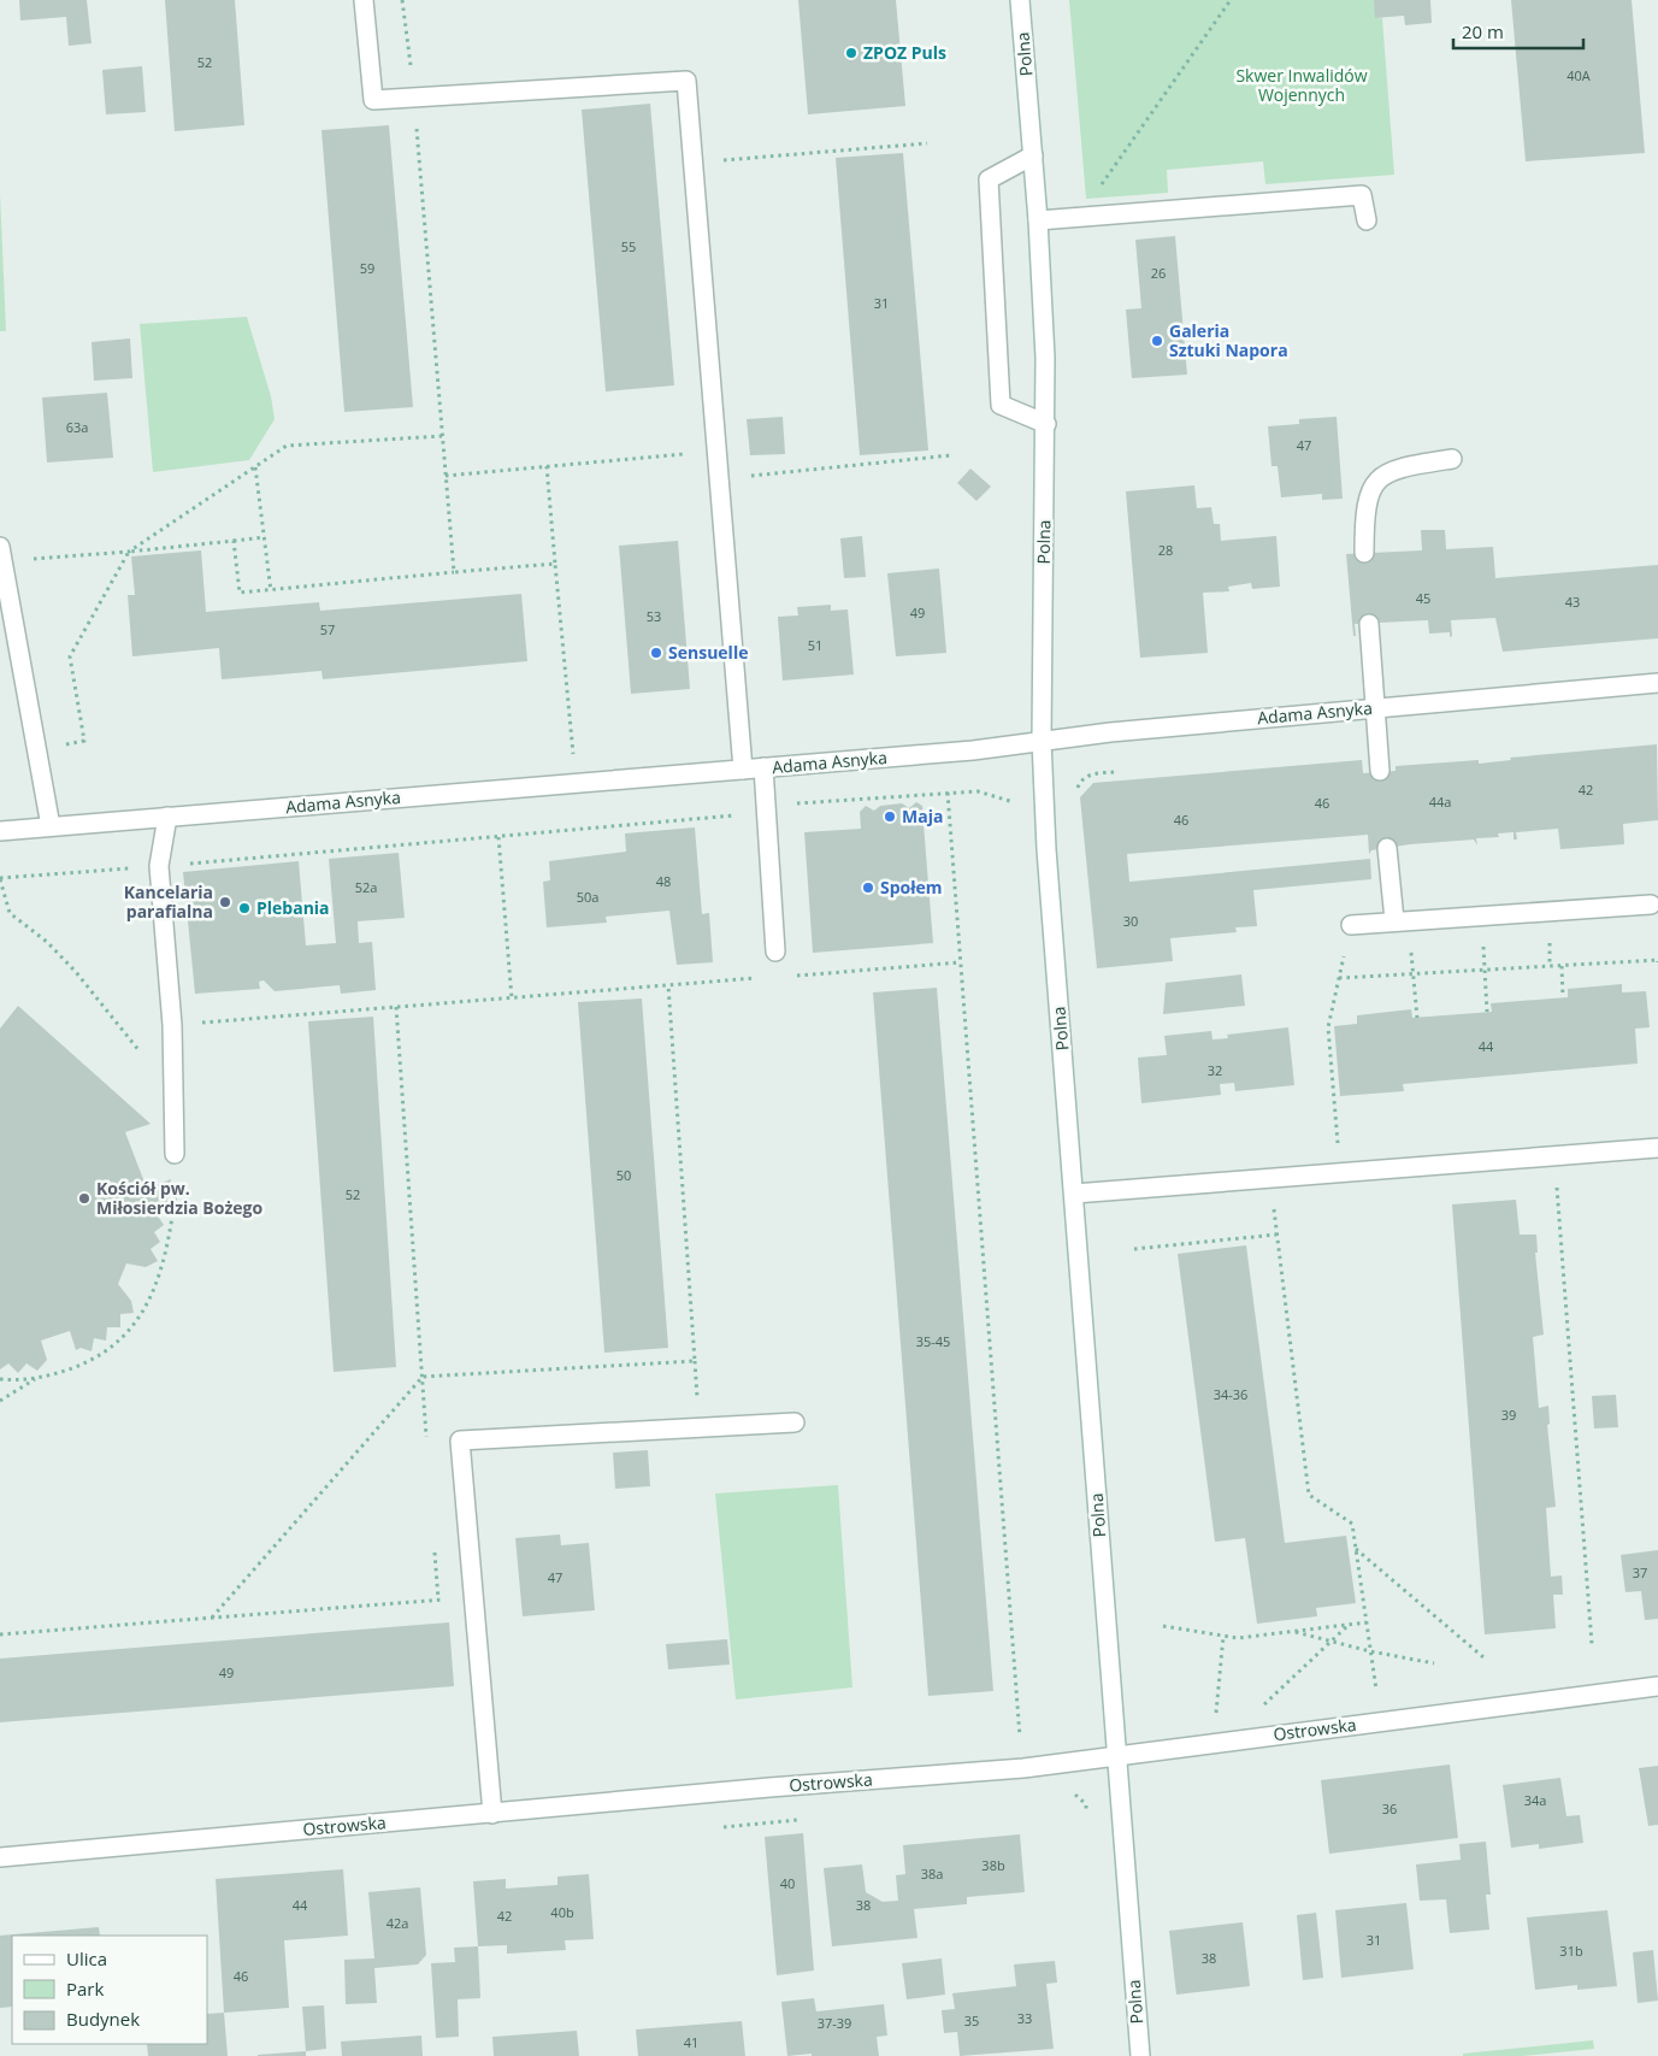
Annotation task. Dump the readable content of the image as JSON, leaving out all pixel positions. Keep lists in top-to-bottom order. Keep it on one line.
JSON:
{"streets":{"street":["Polna","Adama Asnyka","Ostrowska"]},"crossings":[["Polna","Adama Asnyka"],["Polna","Ostrowska"]],"parks":["Skwer Inwalidów Wojennych"],"places":["ZPOZ Puls","Galeria Sztuki Napora","Sensuelle","Maja","Społem","Kancelaria parafialna","Plebania","Kościół pw. Miłosierdzia Bożego"],"house_numbers":["52","40A","55","59","26","31","63a","47","28","45","43","49","53","57","51","42","44a","46","46","48","52a","50a","30","44","32","50","52","35-45","34-36","39","37","47","49","34a","36","38b","38a","40","44","38","40b","42","42a","31","31b","38","46","33","35","37-39","41"],"legend":["Ulica","Park","Budynek"],"scale_bar":"20 m"}
